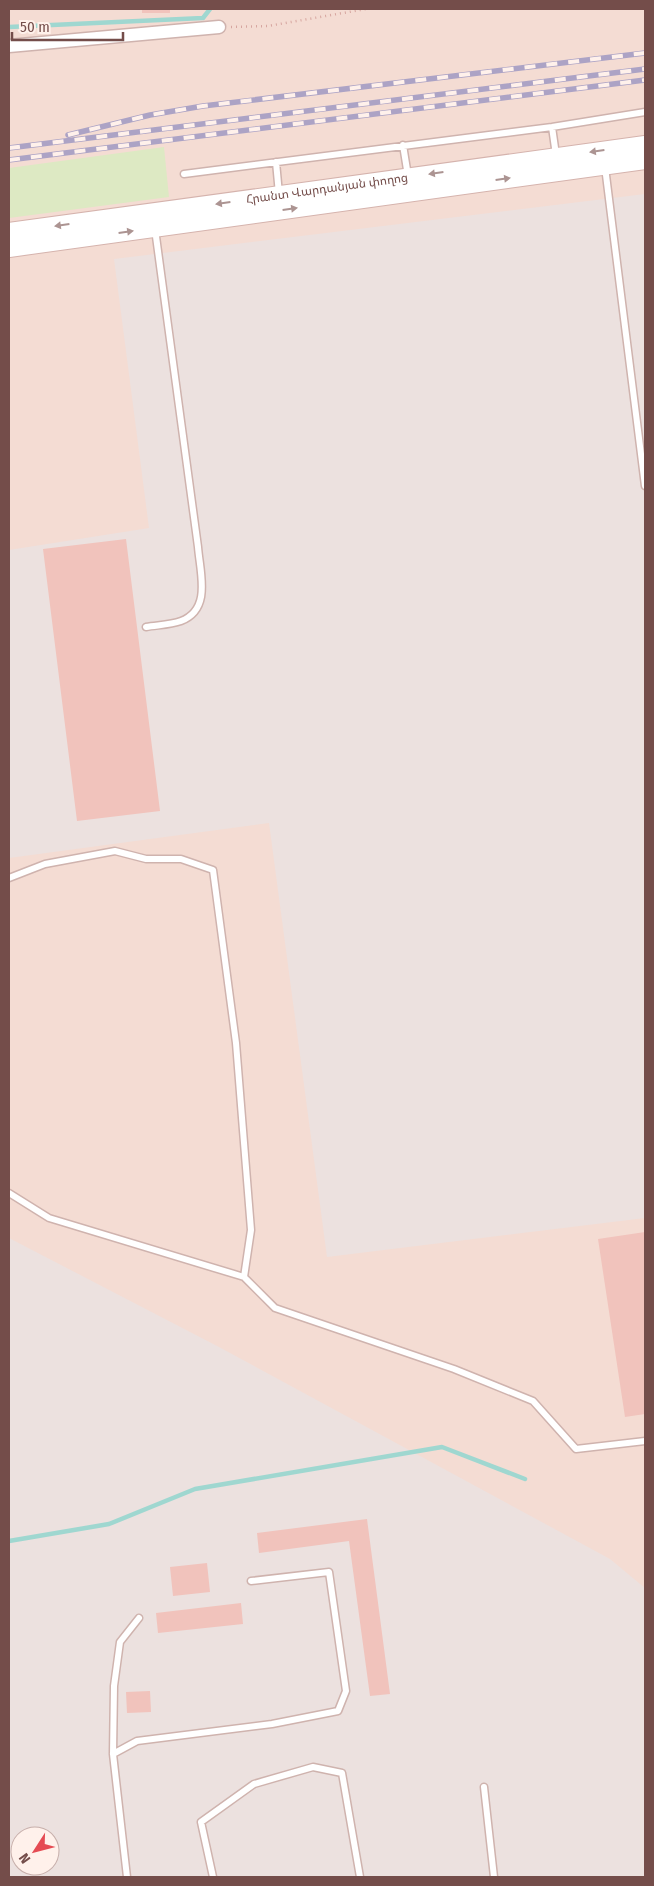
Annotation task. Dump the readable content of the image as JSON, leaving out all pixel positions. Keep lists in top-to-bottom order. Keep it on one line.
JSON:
{"streets":{"main road":["Հրանտ Վարդանյան փողոց"]},"scale_bar":"50 m","north":"bottom left"}
